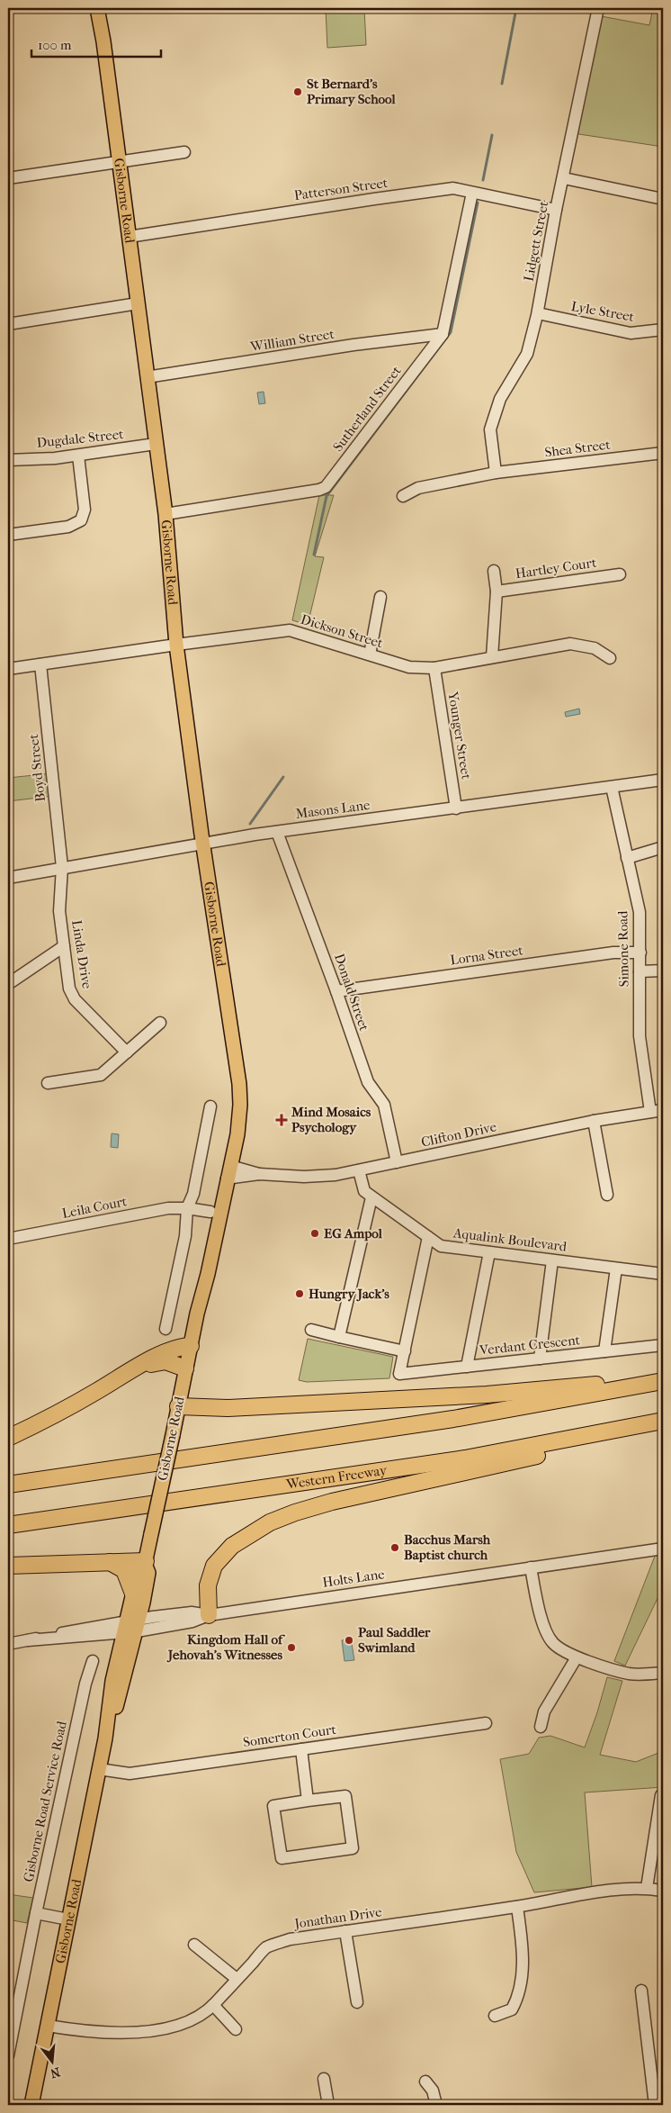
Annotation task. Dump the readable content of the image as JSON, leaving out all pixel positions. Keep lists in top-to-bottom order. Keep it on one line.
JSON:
{"streets":{"highway":["Western Freeway"],"main road":["Gisborne Road"],"street":["Patterson Street","Lidgett Street","Lyle Street","William Street","Sutherland Street","Dugdale Street","Shea Street","Hartley Court","Dickson Street","Younger Street","Boyd Street","Masons Lane","Simone Road","Linda Drive","Lorna Street","Donald Street","Clifton Drive","Leila Court","Aqualink Boulevard","Verdant Crescent","Holts Lane","Somerton Court","Gisborne Road Service Road","Jonathan Drive"]},"crossings":[["Patterson Street","Gisborne Road"],["Patterson Street","Lidgett Street"],["Patterson Street","Sutherland Street"],["Gisborne Road","William Street"],["Gisborne Road","Sutherland Street"],["Gisborne Road","Dugdale Street"],["Gisborne Road","Dickson Street"],["Gisborne Road","Masons Lane"],["Gisborne Road","Clifton Drive"],["Gisborne Road","Leila Court"],["Gisborne Road","Holts Lane"],["Gisborne Road","Somerton Court"],["Gisborne Road","Jonathan Drive"],["Lidgett Street","Lyle Street"],["Lidgett Street","Shea Street"],["William Street","Sutherland Street"],["Dickson Street","Younger Street"],["Dickson Street","Boyd Street"],["Younger Street","Masons Lane"],["Boyd Street","Masons Lane"],["Boyd Street","Linda Drive"],["Masons Lane","Simone Road"],["Masons Lane","Linda Drive"],["Masons Lane","Donald Street"],["Simone Road","Lorna Street"],["Simone Road","Clifton Drive"],["Lorna Street","Donald Street"],["Donald Street","Clifton Drive"],["Clifton Drive","Aqualink Boulevard"]],"places":{"other":["St Bernard's Primary School","EG Ampol","Hungry Jack's","Bacchus Marsh Baptist church","Paul Saddler Swimland","Kingdom Hall of Jehovah's Witnesses"],"health":["Mind Mosaics Psychology"]},"scale_bar":"100 m","north":"bottom"}
